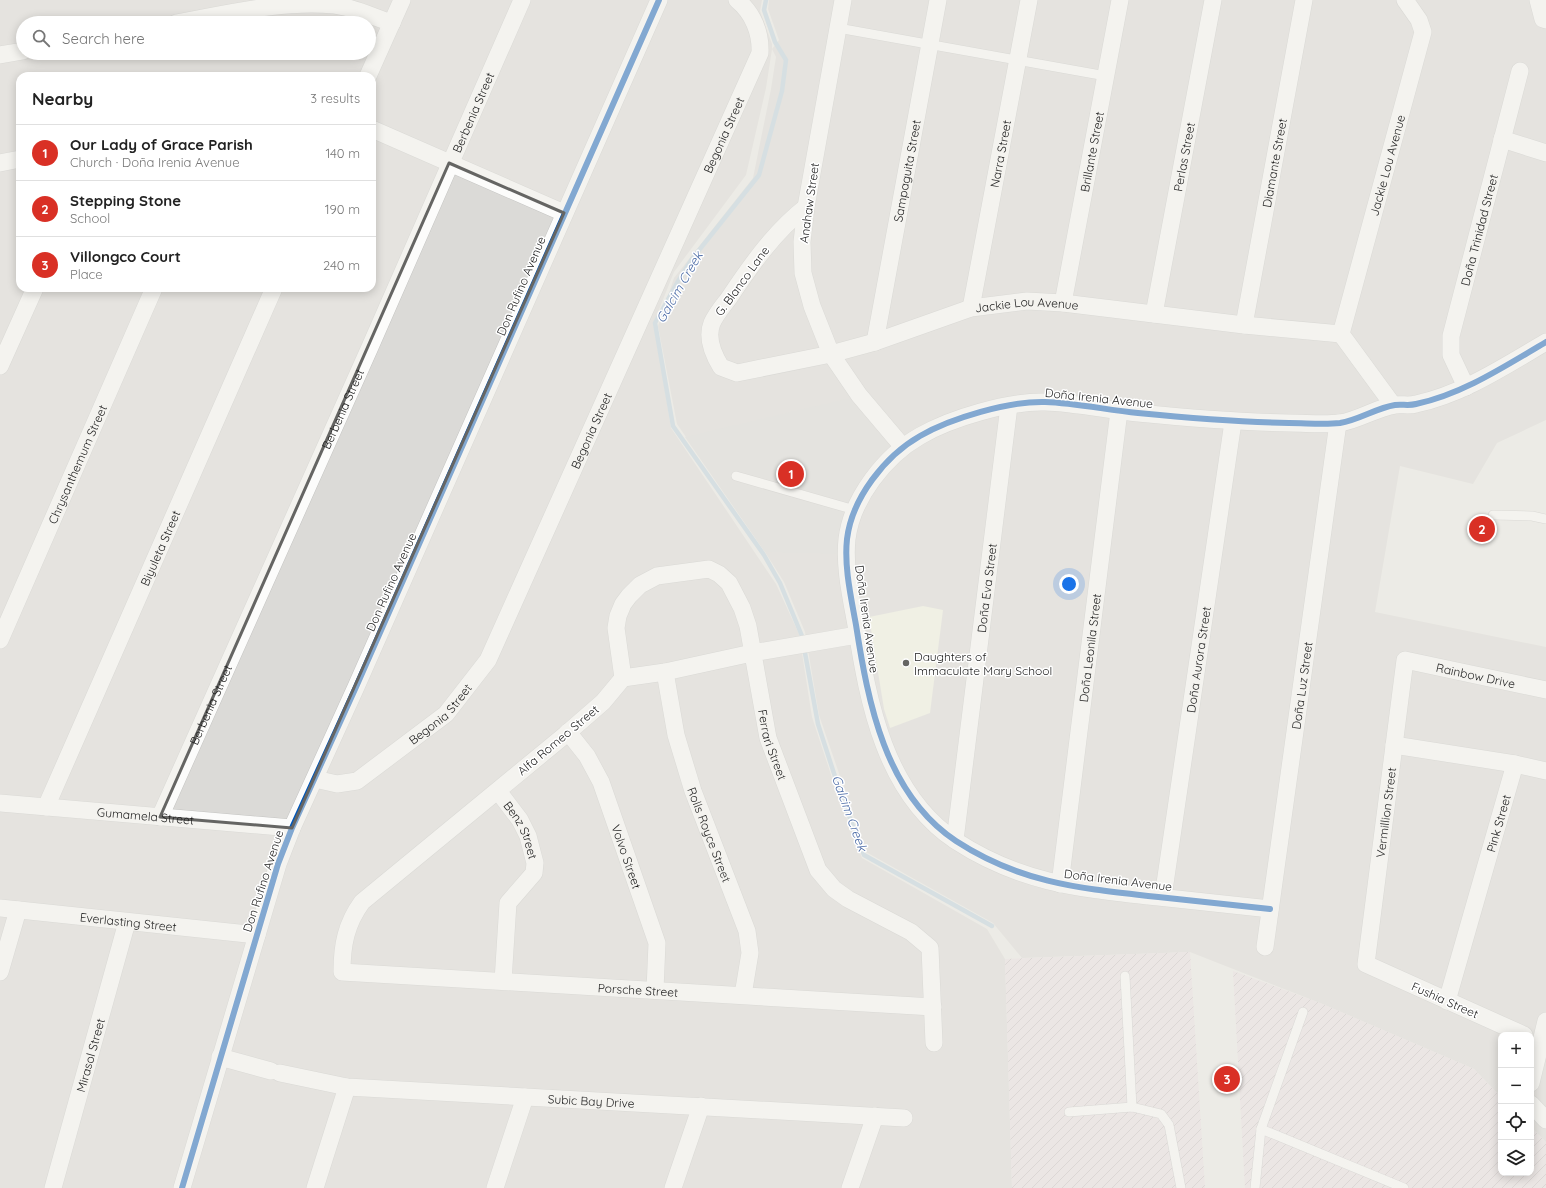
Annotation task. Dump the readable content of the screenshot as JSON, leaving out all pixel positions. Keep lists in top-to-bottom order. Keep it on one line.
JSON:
{"streets":{"street":["Berbenia Street","Begonia Street","Brillante Street","Narra Street","Perlas Street","Diamante Street","Jackie Lou Avenue","Sampaguita Street","Anahaw Street","Doña Trinidad Street","G. Blanco Lane","Don Rufino Avenue","Doña Irenia Avenue","Chrysanthemum Street","Biyuleta Street","Doña Eva Street","Doña Leonila Street","Doña Aurora Street","Rainbow Drive","Doña Luz Street","Alfa Romeo Street","Ferrari Street","Vermillion Street","Gumamela Street","Pink Street","Benz Street","Rolls Royce Street","Volvo Street","Everlasting Street","Porsche Street","Fushia Street","Mirasol Street","Subic Bay Drive"]},"crossings":[["Berbenia Street","Gumamela Street"],["Begonia Street","Don Rufino Avenue"],["Brillante Street","Jackie Lou Avenue"],["Narra Street","Jackie Lou Avenue"],["Perlas Street","Jackie Lou Avenue"],["Diamante Street","Jackie Lou Avenue"],["Jackie Lou Avenue","Sampaguita Street"],["Jackie Lou Avenue","Anahaw Street"],["Jackie Lou Avenue","G. Blanco Lane"],["Anahaw Street","G. Blanco Lane"],["Anahaw Street","Doña Irenia Avenue"],["Doña Trinidad Street","Doña Irenia Avenue"],["Don Rufino Avenue","Gumamela Street"],["Don Rufino Avenue","Everlasting Street"],["Don Rufino Avenue","Subic Bay Drive"],["Doña Irenia Avenue","Doña Eva Street"],["Doña Irenia Avenue","Doña Leonila Street"],["Doña Irenia Avenue","Doña Aurora Street"],["Doña Irenia Avenue","Doña Luz Street"],["Biyuleta Street","Gumamela Street"],["Rainbow Drive","Vermillion Street"],["Alfa Romeo Street","Ferrari Street"],["Alfa Romeo Street","Benz Street"],["Alfa Romeo Street","Volvo Street"],["Alfa Romeo Street","Porsche Street"],["Ferrari Street","Porsche Street"],["Vermillion Street","Fushia Street"],["Pink Street","Fushia Street"],["Benz Street","Porsche Street"],["Rolls Royce Street","Porsche Street"],["Volvo Street","Porsche Street"],["Everlasting Street","Mirasol Street"]],"water":["Galcim Creek"],"places":["Daughters of Immaculate Mary School"],"page":{"search":"Search here","heading":["Nearby","3 results"],"list":[{"mark":"1","name":"Our Lady of Grace Parish","note":"Church · Doña Irenia Avenue","value":"140 m"},{"mark":"2","name":"Stepping Stone","note":"School","value":"190 m"},{"mark":"3","name":"Villongco Court","note":"Place","value":"240 m"}],"pins":["1","2","3"],"map_buttons":["+","−"]}}
